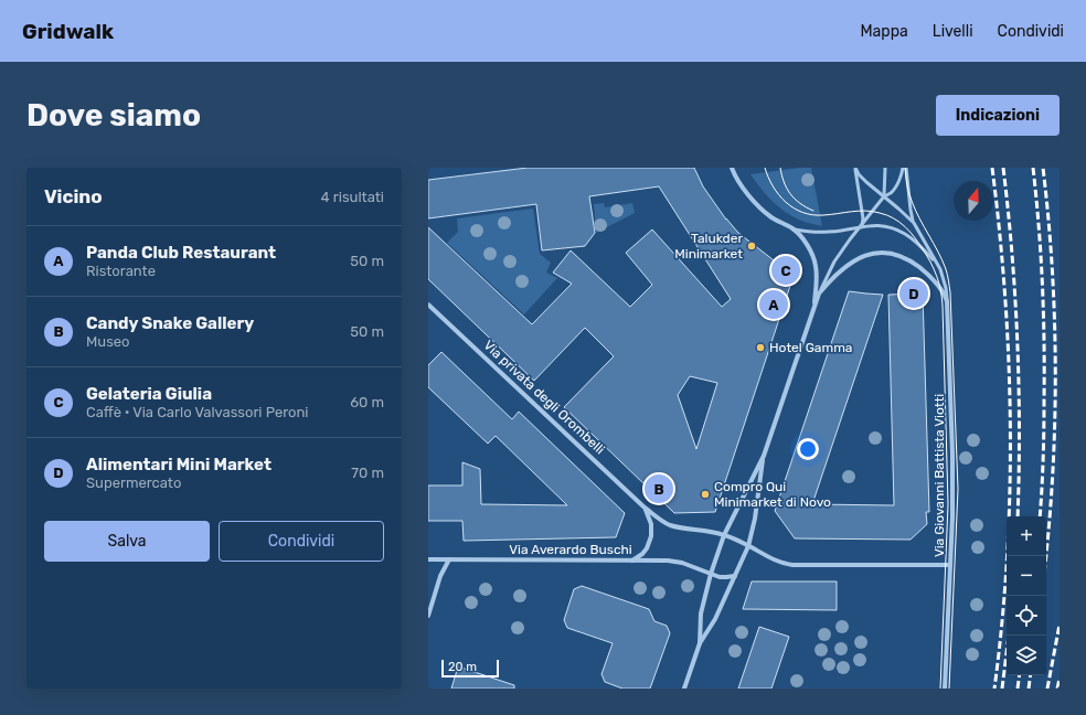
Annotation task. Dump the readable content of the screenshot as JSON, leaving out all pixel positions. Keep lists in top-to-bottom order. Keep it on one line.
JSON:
{"streets":{"street":["Via privata degli Orombelli","Via Giovanni Battista Viotti","Via Averardo Buschi"]},"crossings":[["Via privata degli Orombelli","Via Averardo Buschi"]],"places":["Talukder Minimarket","Hotel Gamma","Compro Qui Minimarket di Novo"],"scale_bar":"20 m","north":"top","page":{"header":"Gridwalk","nav":["Mappa","Livelli","Condividi"],"buttons":["Indicazioni",["Salva","Condividi"]],"title":"Dove siamo","heading":["Vicino","4 risultati"],"list":[{"mark":"A","name":"Panda Club Restaurant","note":"Ristorante","value":"50 m"},{"mark":"B","name":"Candy Snake Gallery","note":"Museo","value":"50 m"},{"mark":"C","name":"Gelateria Giulia","note":"Caffè · Via Carlo Valvassori Peroni","value":"60 m"},{"mark":"D","name":"Alimentari Mini Market","note":"Supermercato","value":"70 m"}],"pins":["C","D","A","B"],"map_buttons":["+","−"],"scale":"20 m"}}
